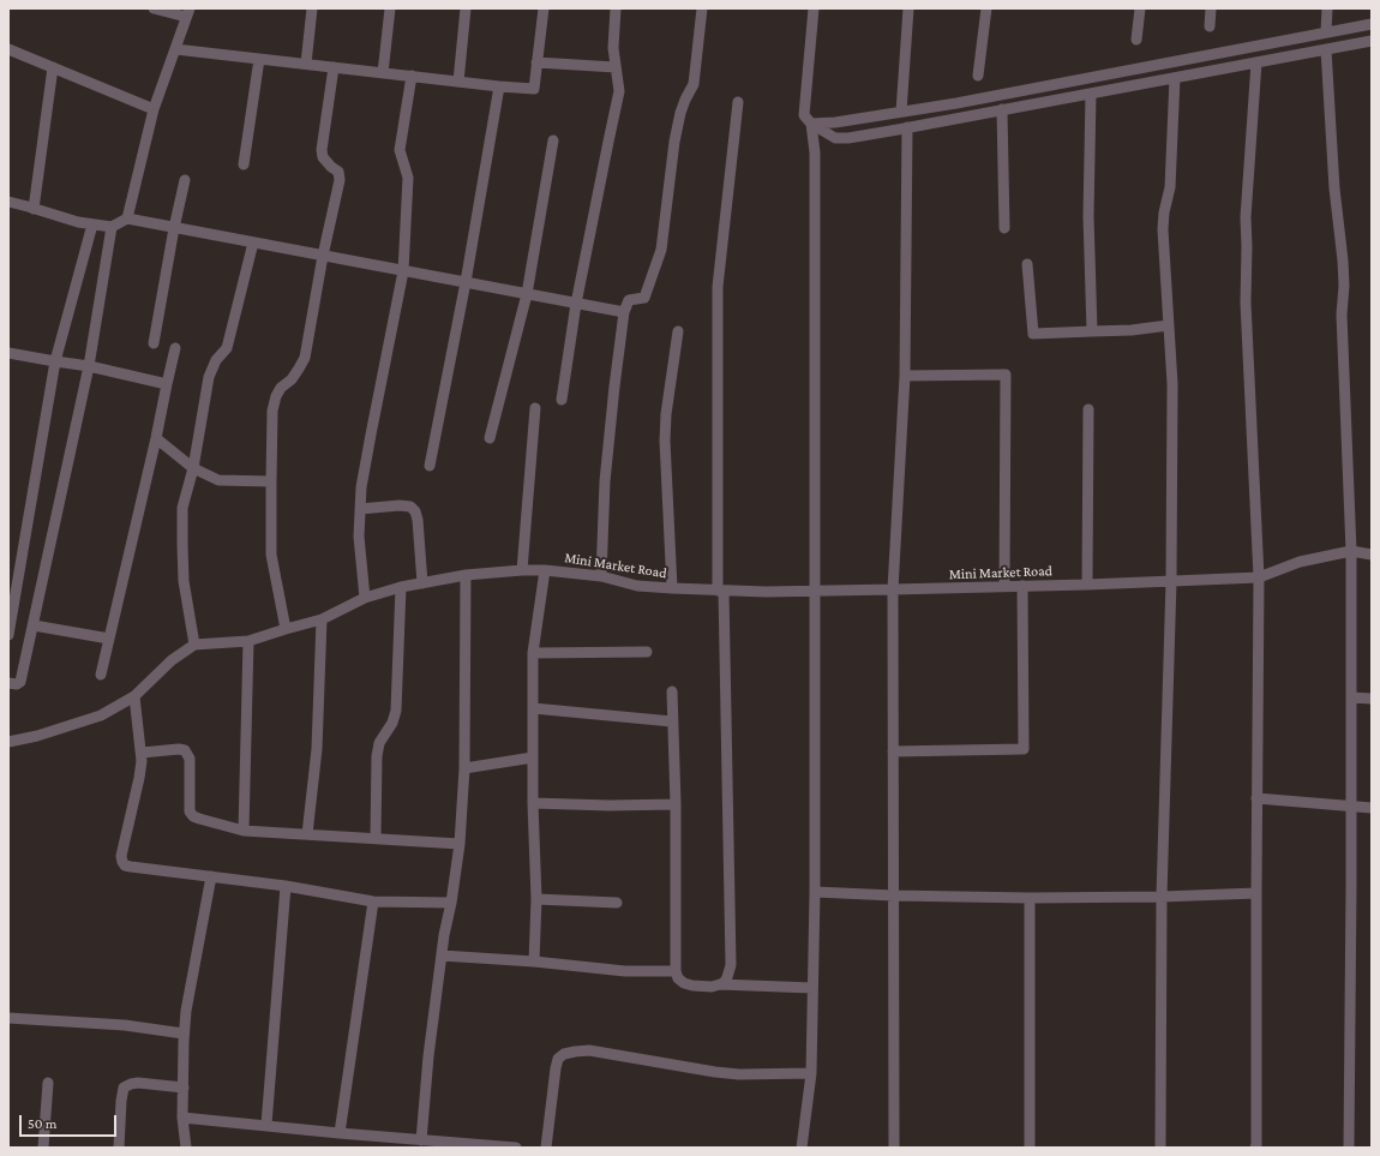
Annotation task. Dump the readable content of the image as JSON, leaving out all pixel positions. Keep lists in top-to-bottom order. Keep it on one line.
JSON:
{"streets":{"street":["Mini Market Road"]},"scale_bar":"50 m"}
